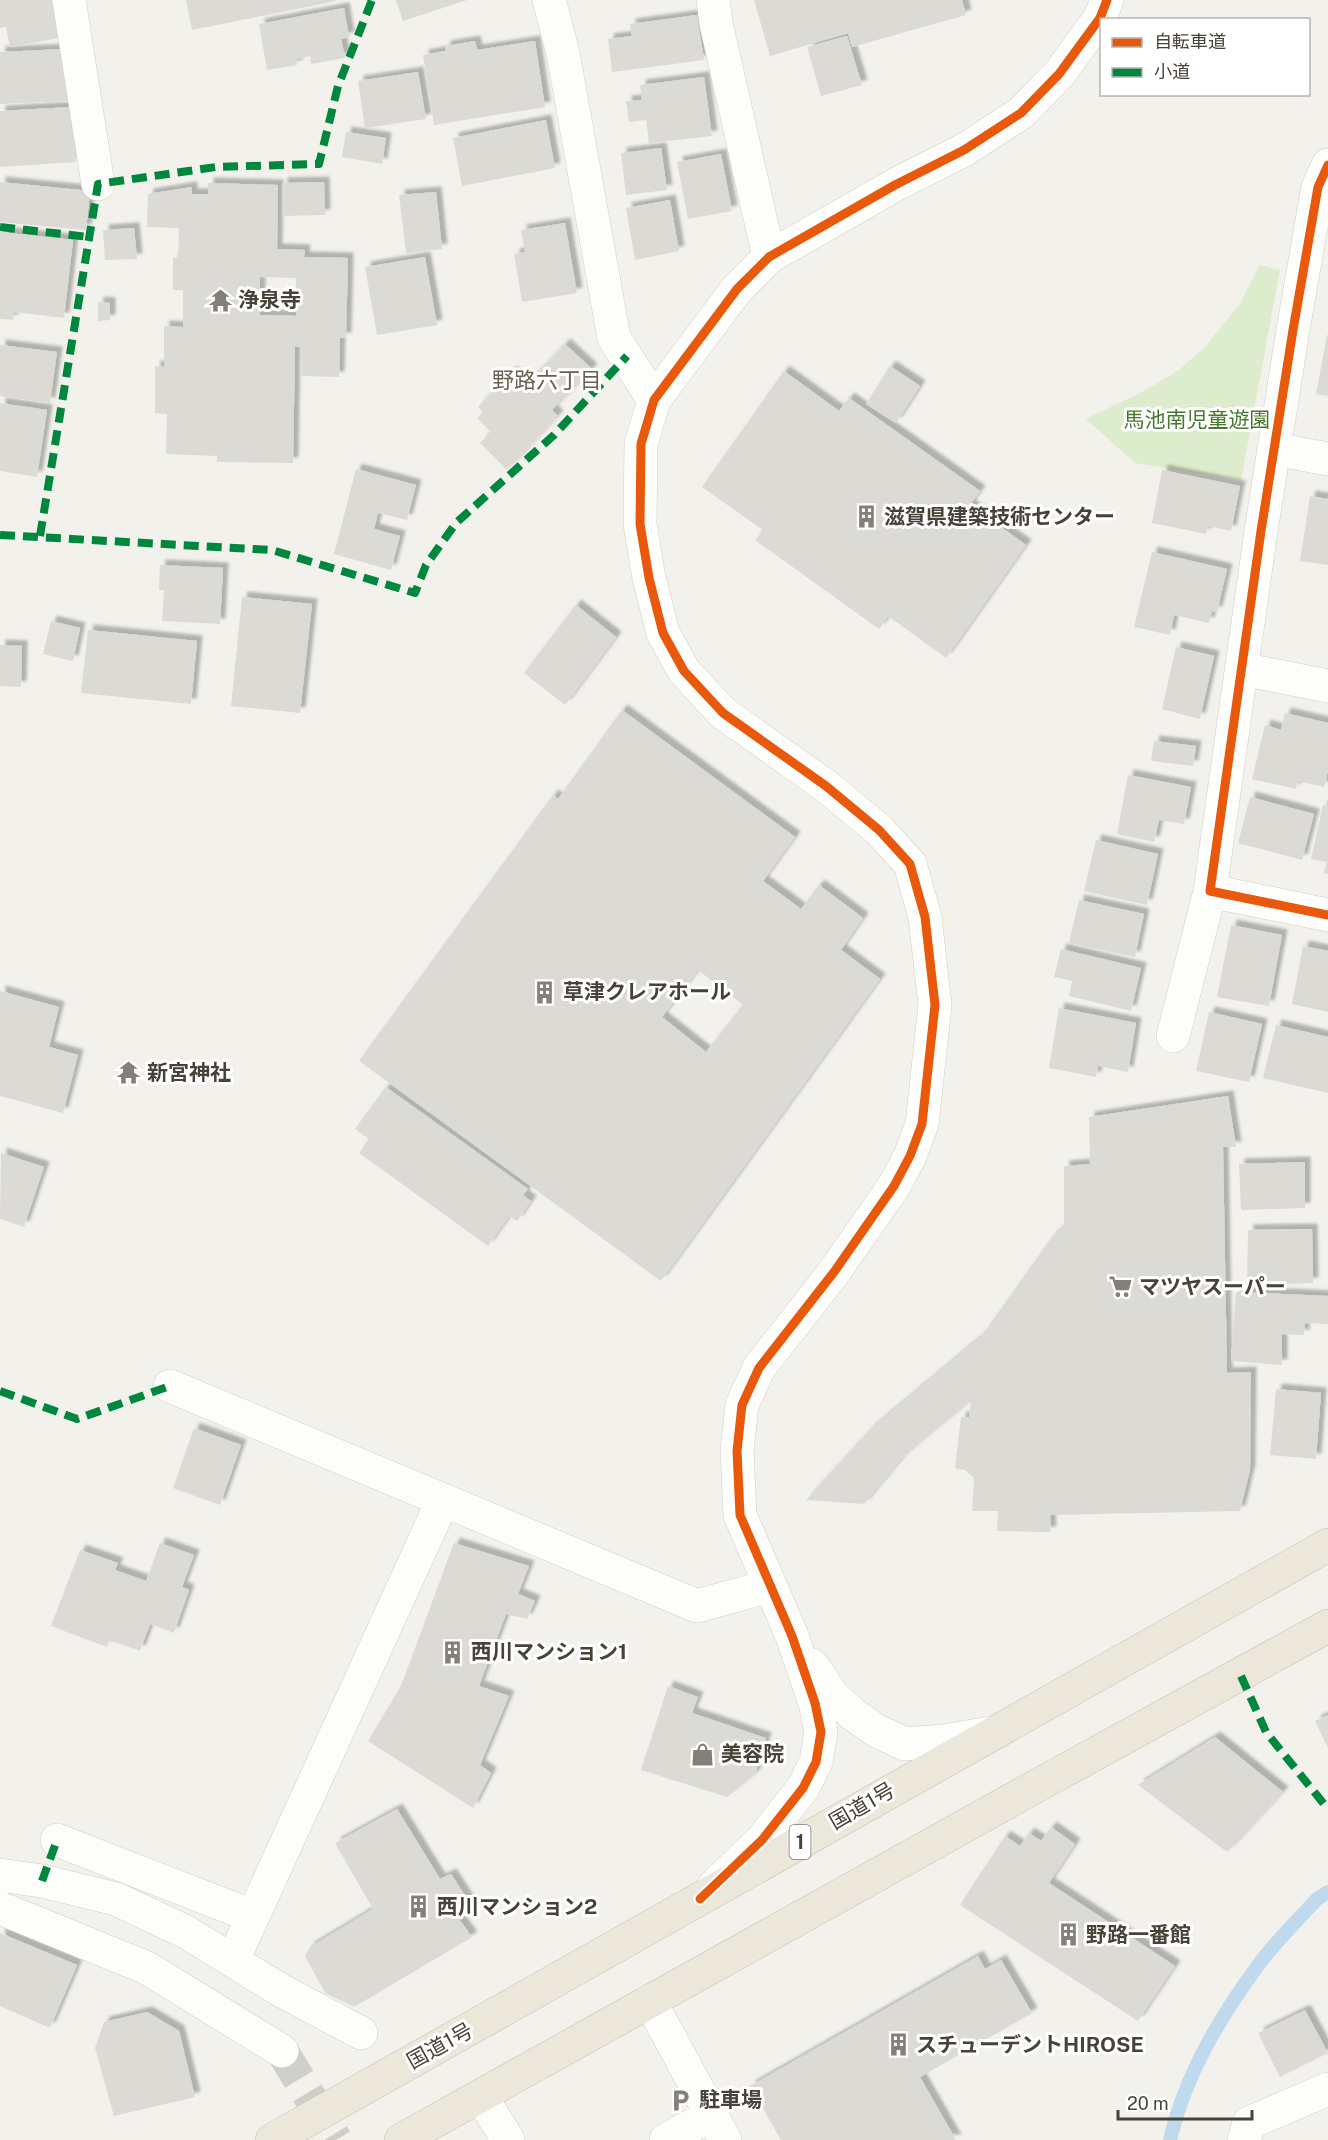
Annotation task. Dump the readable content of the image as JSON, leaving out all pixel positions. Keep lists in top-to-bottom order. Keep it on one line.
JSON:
{"streets":{"highway":["国道1号","1"]},"districts":["野路六丁目"],"parks":["馬池南児童遊園"],"places":{"temple":["浄泉寺","新宮神社"],"building":["滋賀県建築技術センター","草津クレアホール","西川マンション1","西川マンション2","野路一番館","スチューデントHIROSE"],"supermarket":["マツヤスーパー"],"shop":["美容院"],"parking":["駐車場"]},"legend":["自転車道","小道"],"scale_bar":"20 m"}
